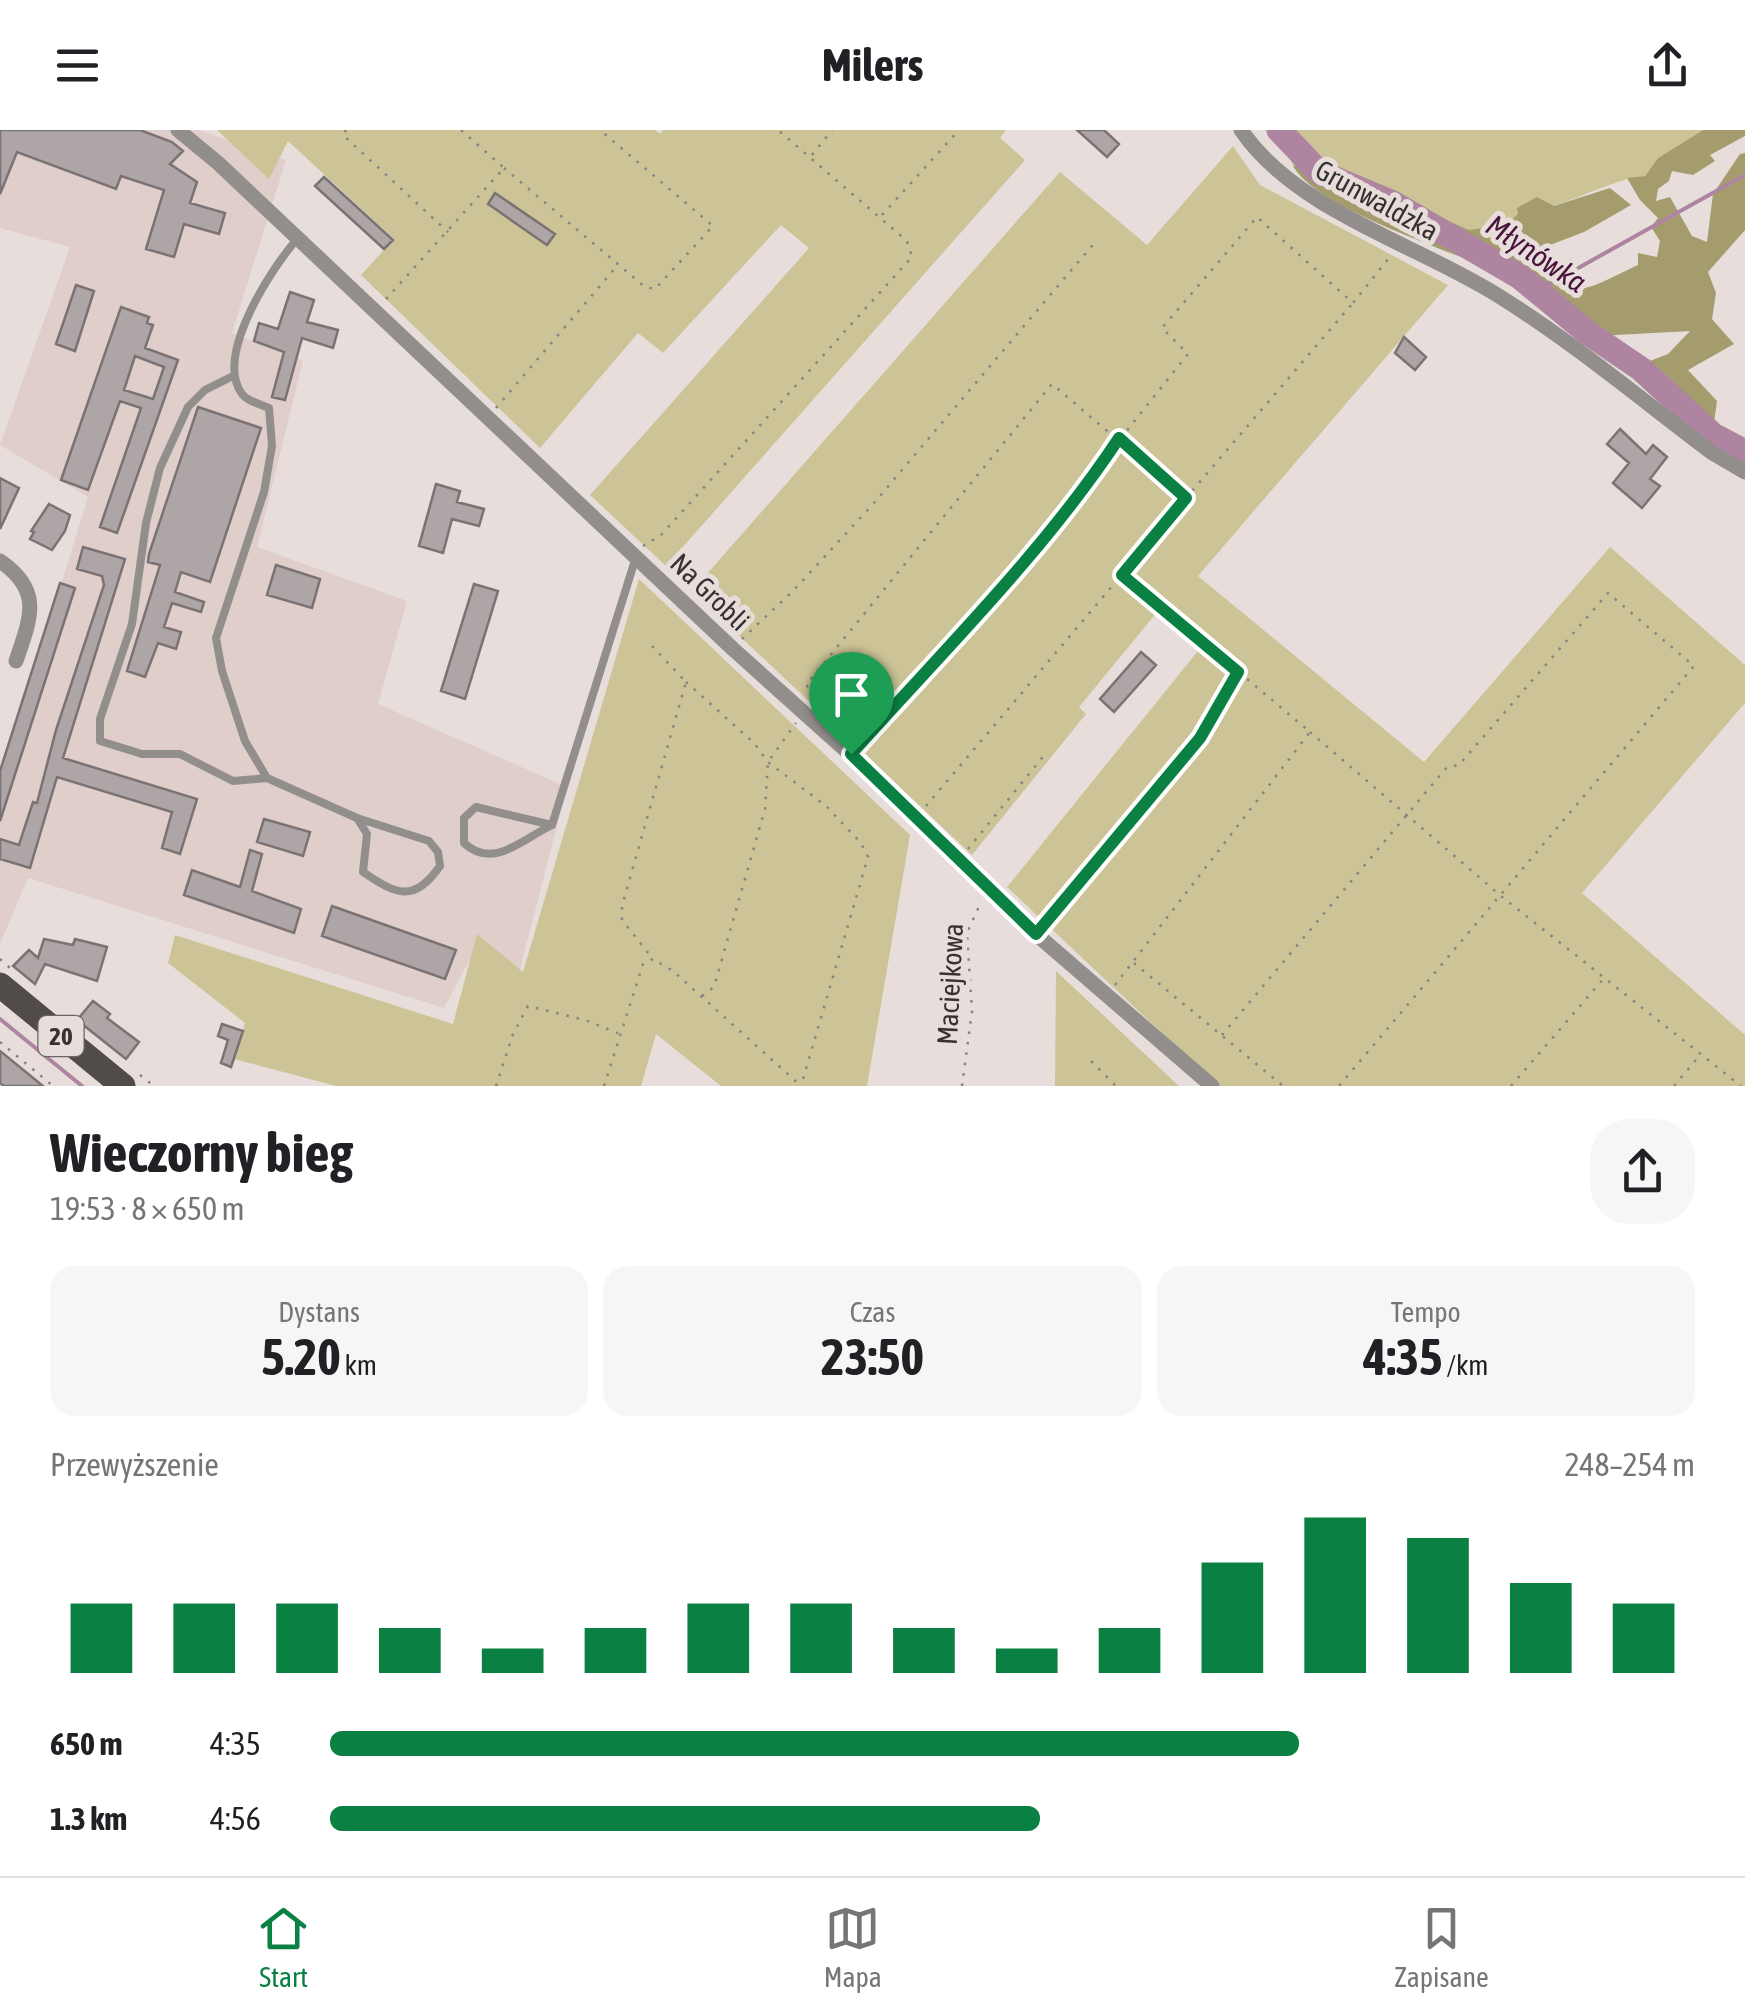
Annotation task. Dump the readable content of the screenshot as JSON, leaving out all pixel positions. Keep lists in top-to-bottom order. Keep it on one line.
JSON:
{"streets":{"main road":["20"],"street":["Grunwaldzka","Na Grobli"],"path":["Maciejkowa"]},"crossings":[["Na Grobli","Maciejkowa"]],"water":["Młynówka"],"page":{"header":"Milers","heading":["Wieczorny bieg","19:53 · 8 × 650 m"],"stats":[["Dystans","5.20 km"],["Czas","23:50"],["Tempo","4:35 /km"]],"chart":["Przewyższenie","248–254 m"],"list":[{"name":"650 m","note":"4:35"},{"name":"1.3 km","note":"4:56"}],"tabs":["Start","Mapa","Zapisane"]}}
